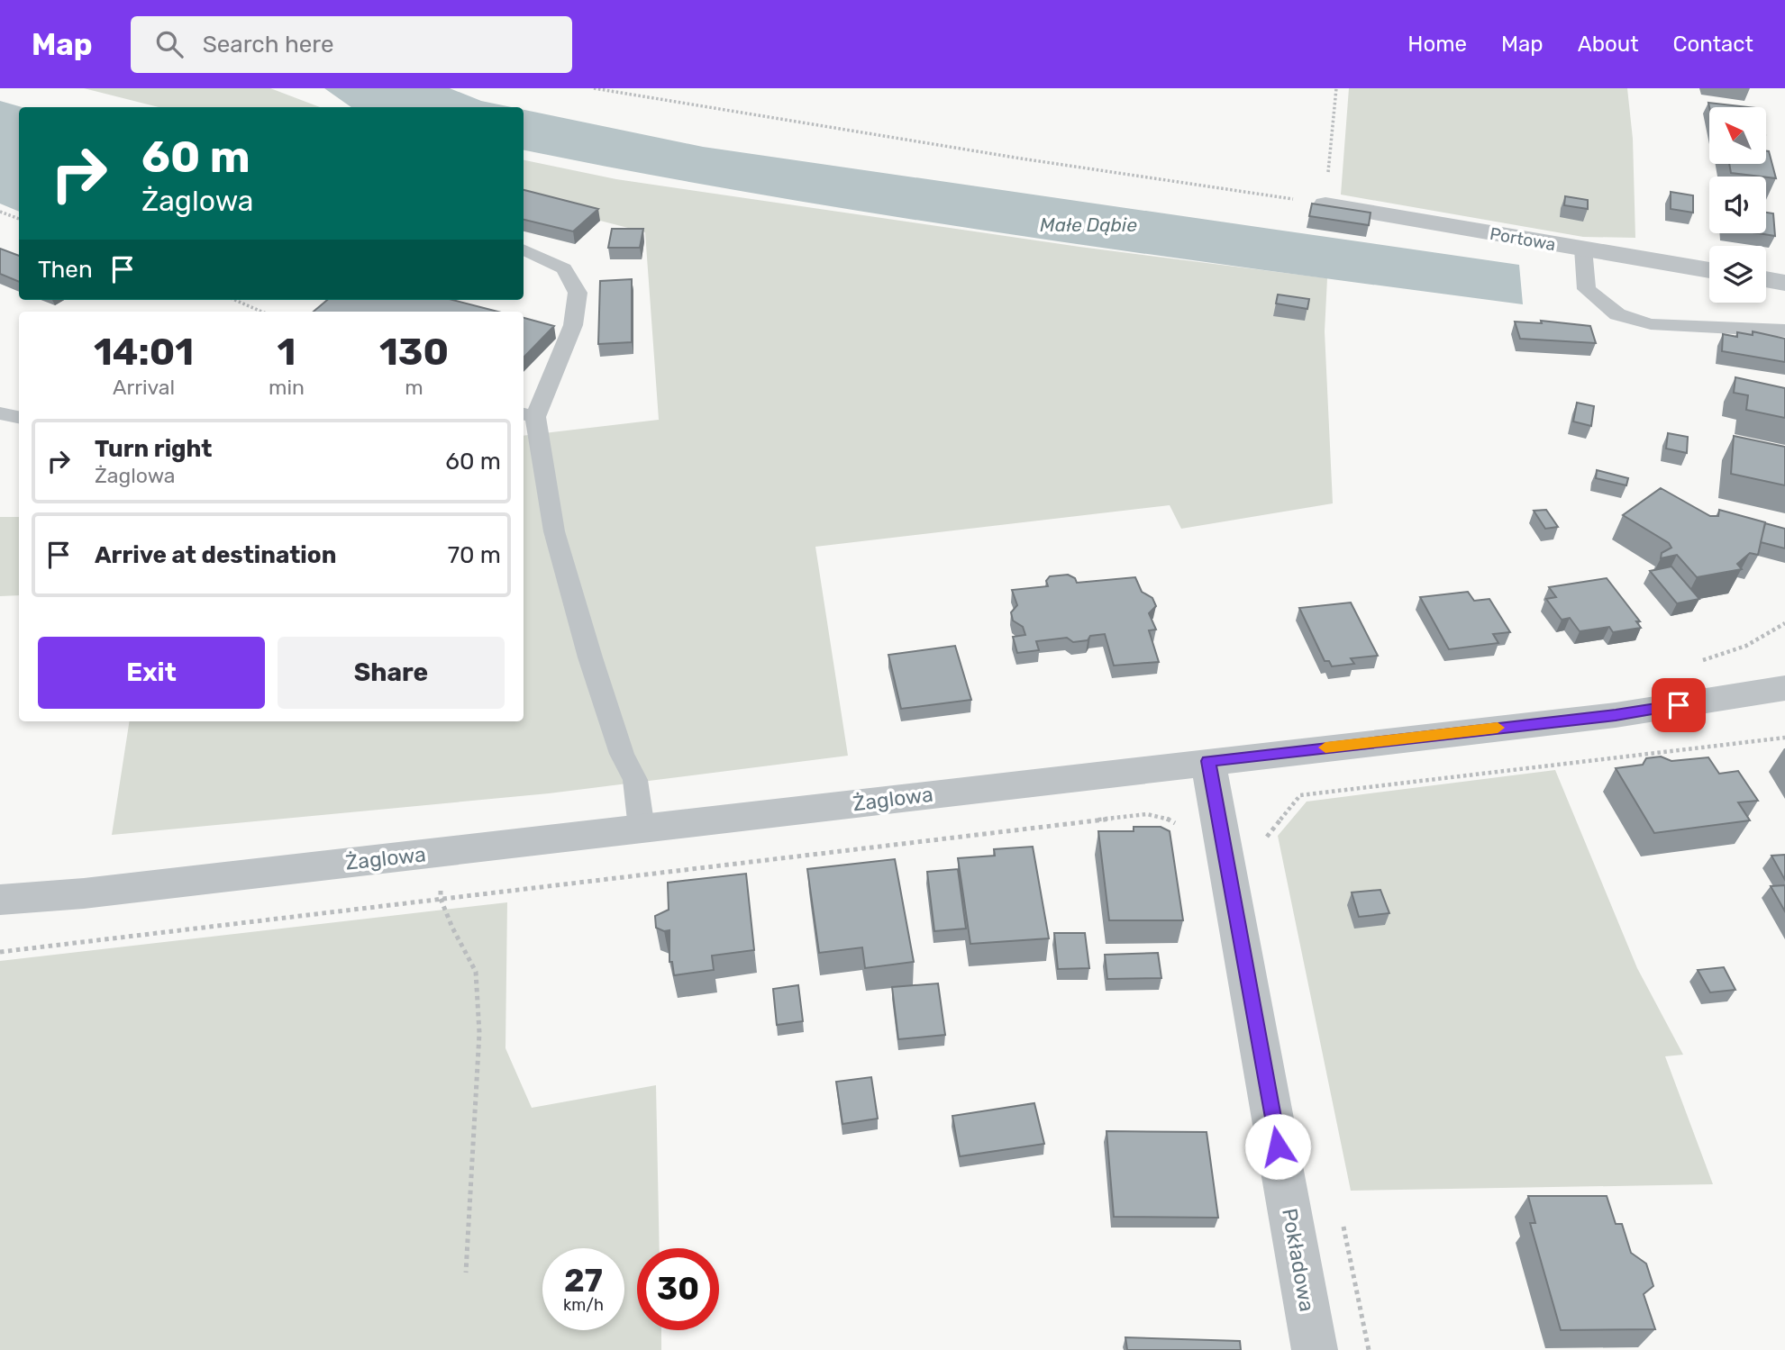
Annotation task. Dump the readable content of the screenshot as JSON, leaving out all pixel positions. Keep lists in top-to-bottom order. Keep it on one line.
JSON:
{"streets":{"street":["Portowa","Żaglowa","Pokładowa"]},"crossings":[["Żaglowa","Pokładowa"]],"water":["Małe Dąbie"],"north":"top left","page":{"header":"Map","search":"Search here","nav":["Home","Map","About","Contact"],"turn":["60 m","Żaglowa"],"then":"Then","eta":["14:01","Arrival","1","min","130","m"],"list":[{"name":"Turn right","note":"Żaglowa","value":"60 m"},{"name":"Arrive at destination","value":"70 m"}],"buttons":["Exit","Share"],"speed":"27 km/h","limit":"30"}}
